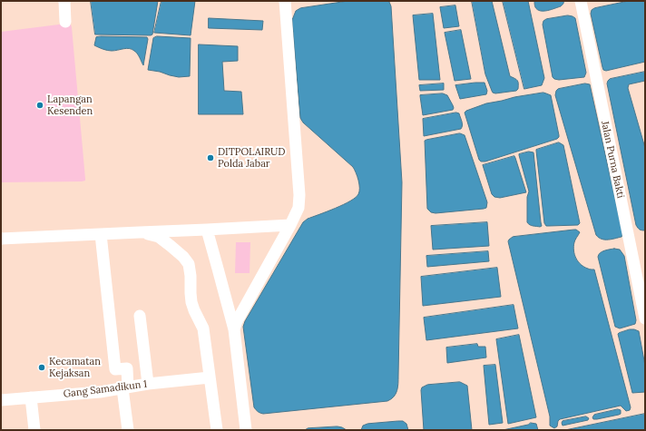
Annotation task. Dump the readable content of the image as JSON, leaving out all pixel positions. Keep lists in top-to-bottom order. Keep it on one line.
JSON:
{"streets":{"street":["Jalan Purna Bakti","Gang Samadikun 1"]},"places":["Lapangan Kesenden","DITPOLAIRUD Polda Jabar","Kecamatan Kejaksan"]}
